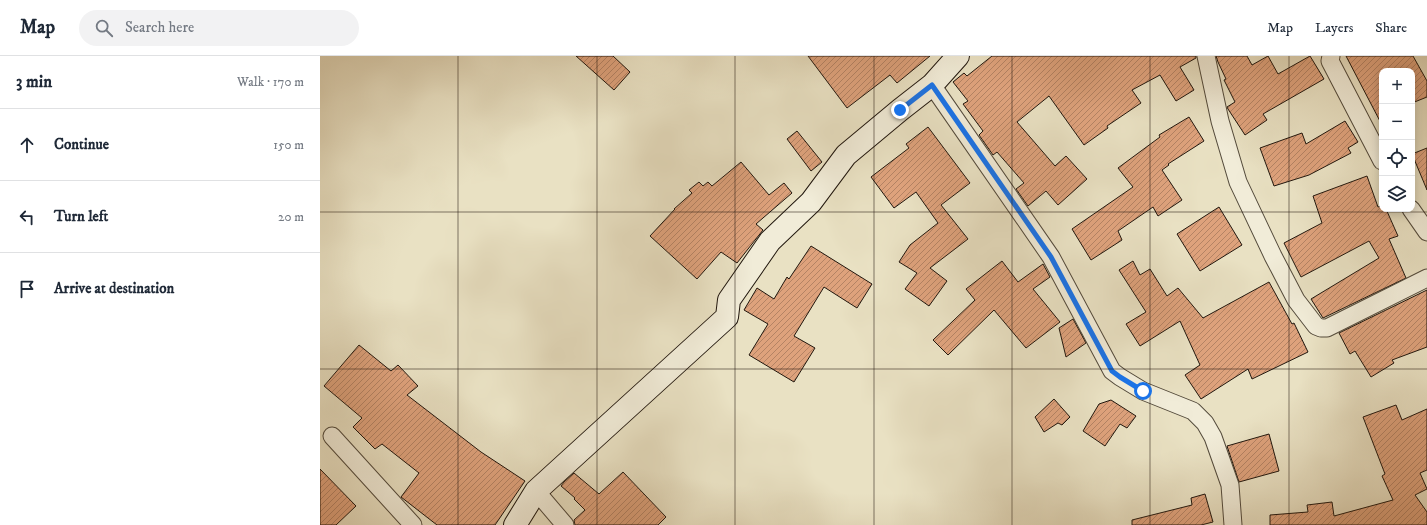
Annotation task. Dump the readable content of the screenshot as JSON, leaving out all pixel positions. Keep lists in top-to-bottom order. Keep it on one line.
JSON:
{"page":{"header":"Map","search":"Search here","nav":["Map","Layers","Share"],"heading":["3 min","Walk · 170 m"],"map_buttons":["+","−"],"list":[["Continue","150 m"],["Turn left","20 m"],"Arrive at destination"]}}
